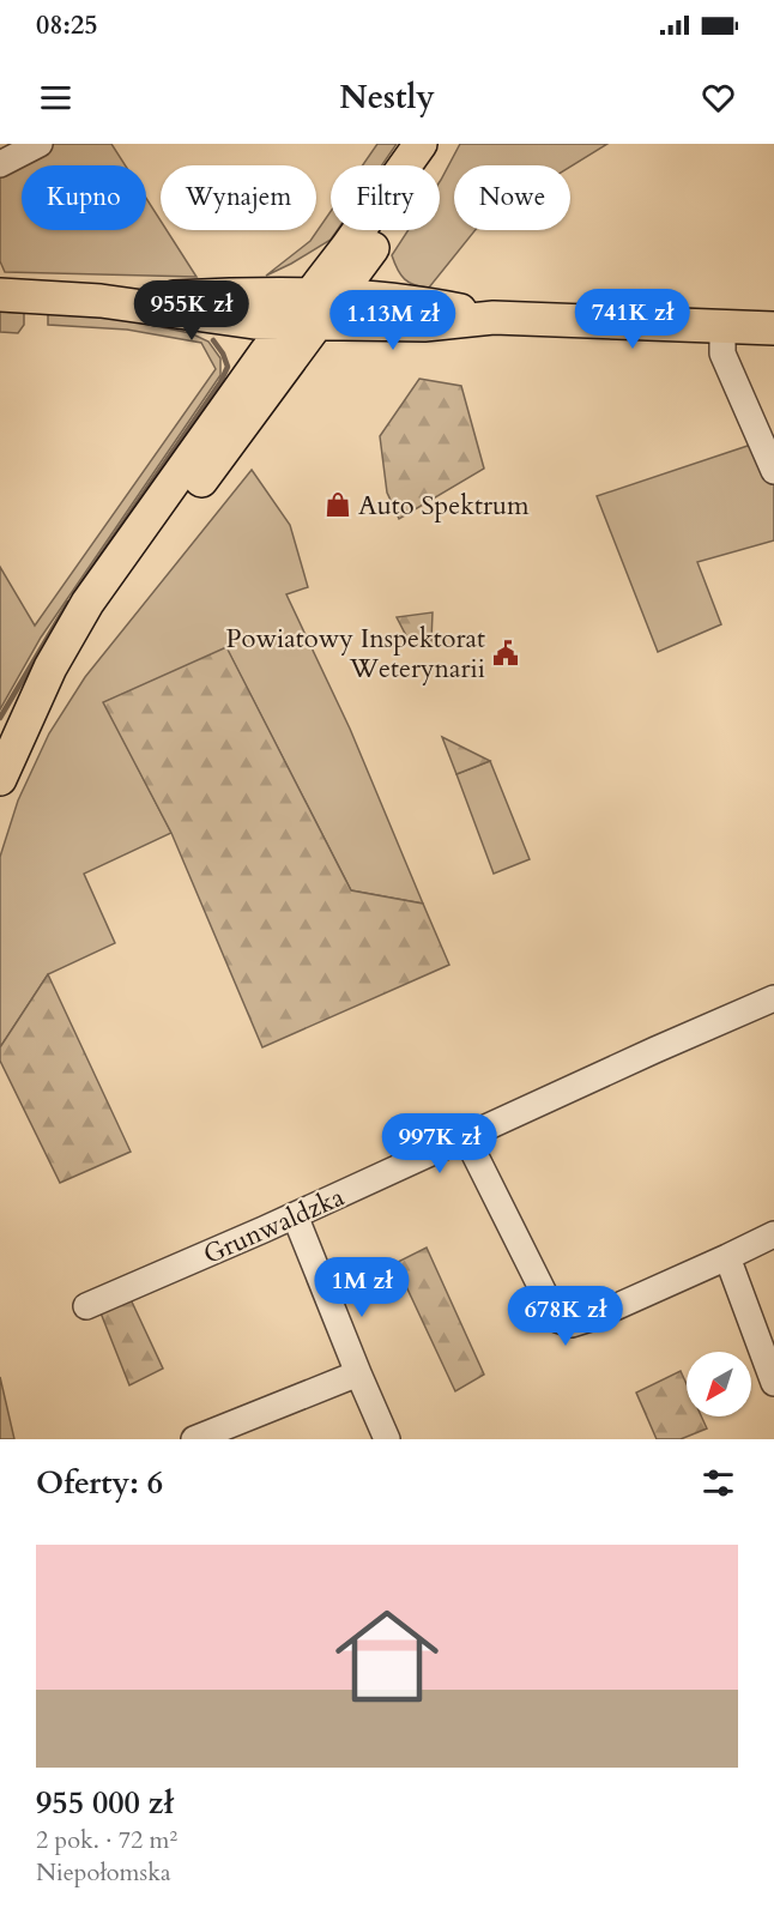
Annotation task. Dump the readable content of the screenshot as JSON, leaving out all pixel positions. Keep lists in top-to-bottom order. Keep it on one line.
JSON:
{"streets":{"street":["Grunwaldzka"]},"places":{"shop":["Auto Spektrum"],"public building":["Powiatowy Inspektorat Weterynarii"]},"north":"bottom left","page":{"status":"08:25","header":"Nestly","chip":["Kupno","Wynajem","Filtry","Nowe"],"price":["955K zł","741K zł","1.13M zł","997K zł","1M zł","678K zł"],"heading":"Oferty: 6","list":[{"name":"955 000 zł","note":"2 pok. · 72 m² · Niepołomska"}]}}
